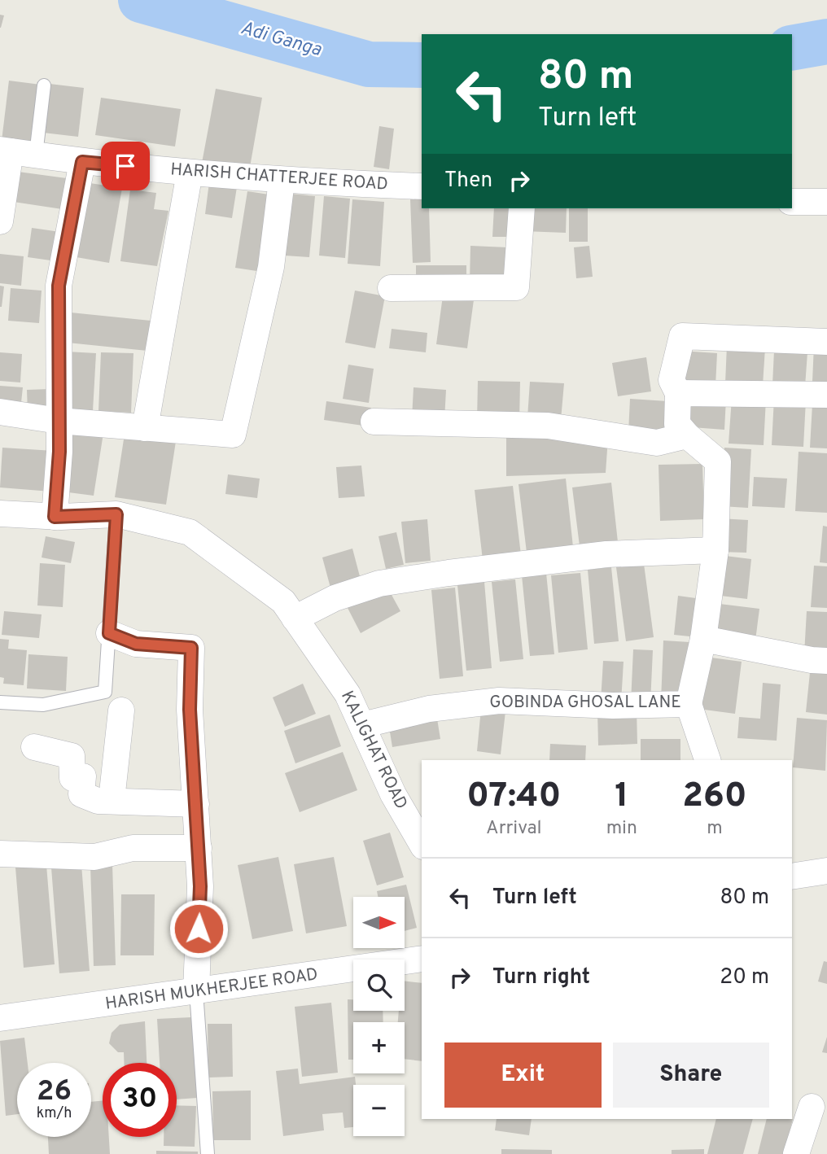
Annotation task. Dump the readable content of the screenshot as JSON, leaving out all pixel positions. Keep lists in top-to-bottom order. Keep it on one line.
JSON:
{"streets":{"street":["HARISH CHATTERJEE ROAD","GOBINDA GHOSAL LANE","KALIGHAT ROAD","HARISH MUKHERJEE ROAD"]},"crossings":[["GOBINDA GHOSAL LANE","KALIGHAT ROAD"]],"water":["Adi Ganga"],"north":"right","page":{"turn":["80 m","Turn left"],"then":"Then","eta":["07:40","Arrival","1","min","260","m"],"list":[{"name":"Turn left","value":"80 m"},{"name":"Turn right","value":"20 m"}],"map_buttons":["+","−"],"buttons":["Exit","Share"],"speed":"26 km/h","limit":"30"}}
